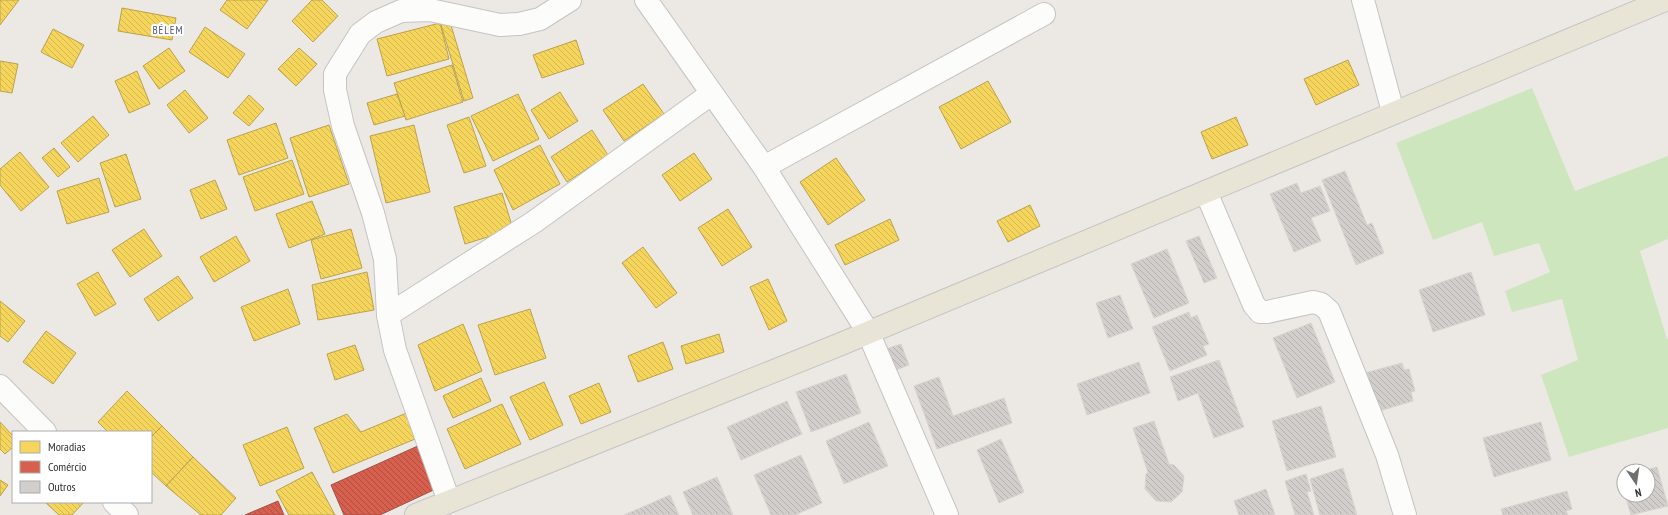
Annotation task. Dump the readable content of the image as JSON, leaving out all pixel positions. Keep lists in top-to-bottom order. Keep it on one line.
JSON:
{"districts":["BÉLEM"],"legend":["Moradias","Comércio","Outros"],"north":"bottom"}
